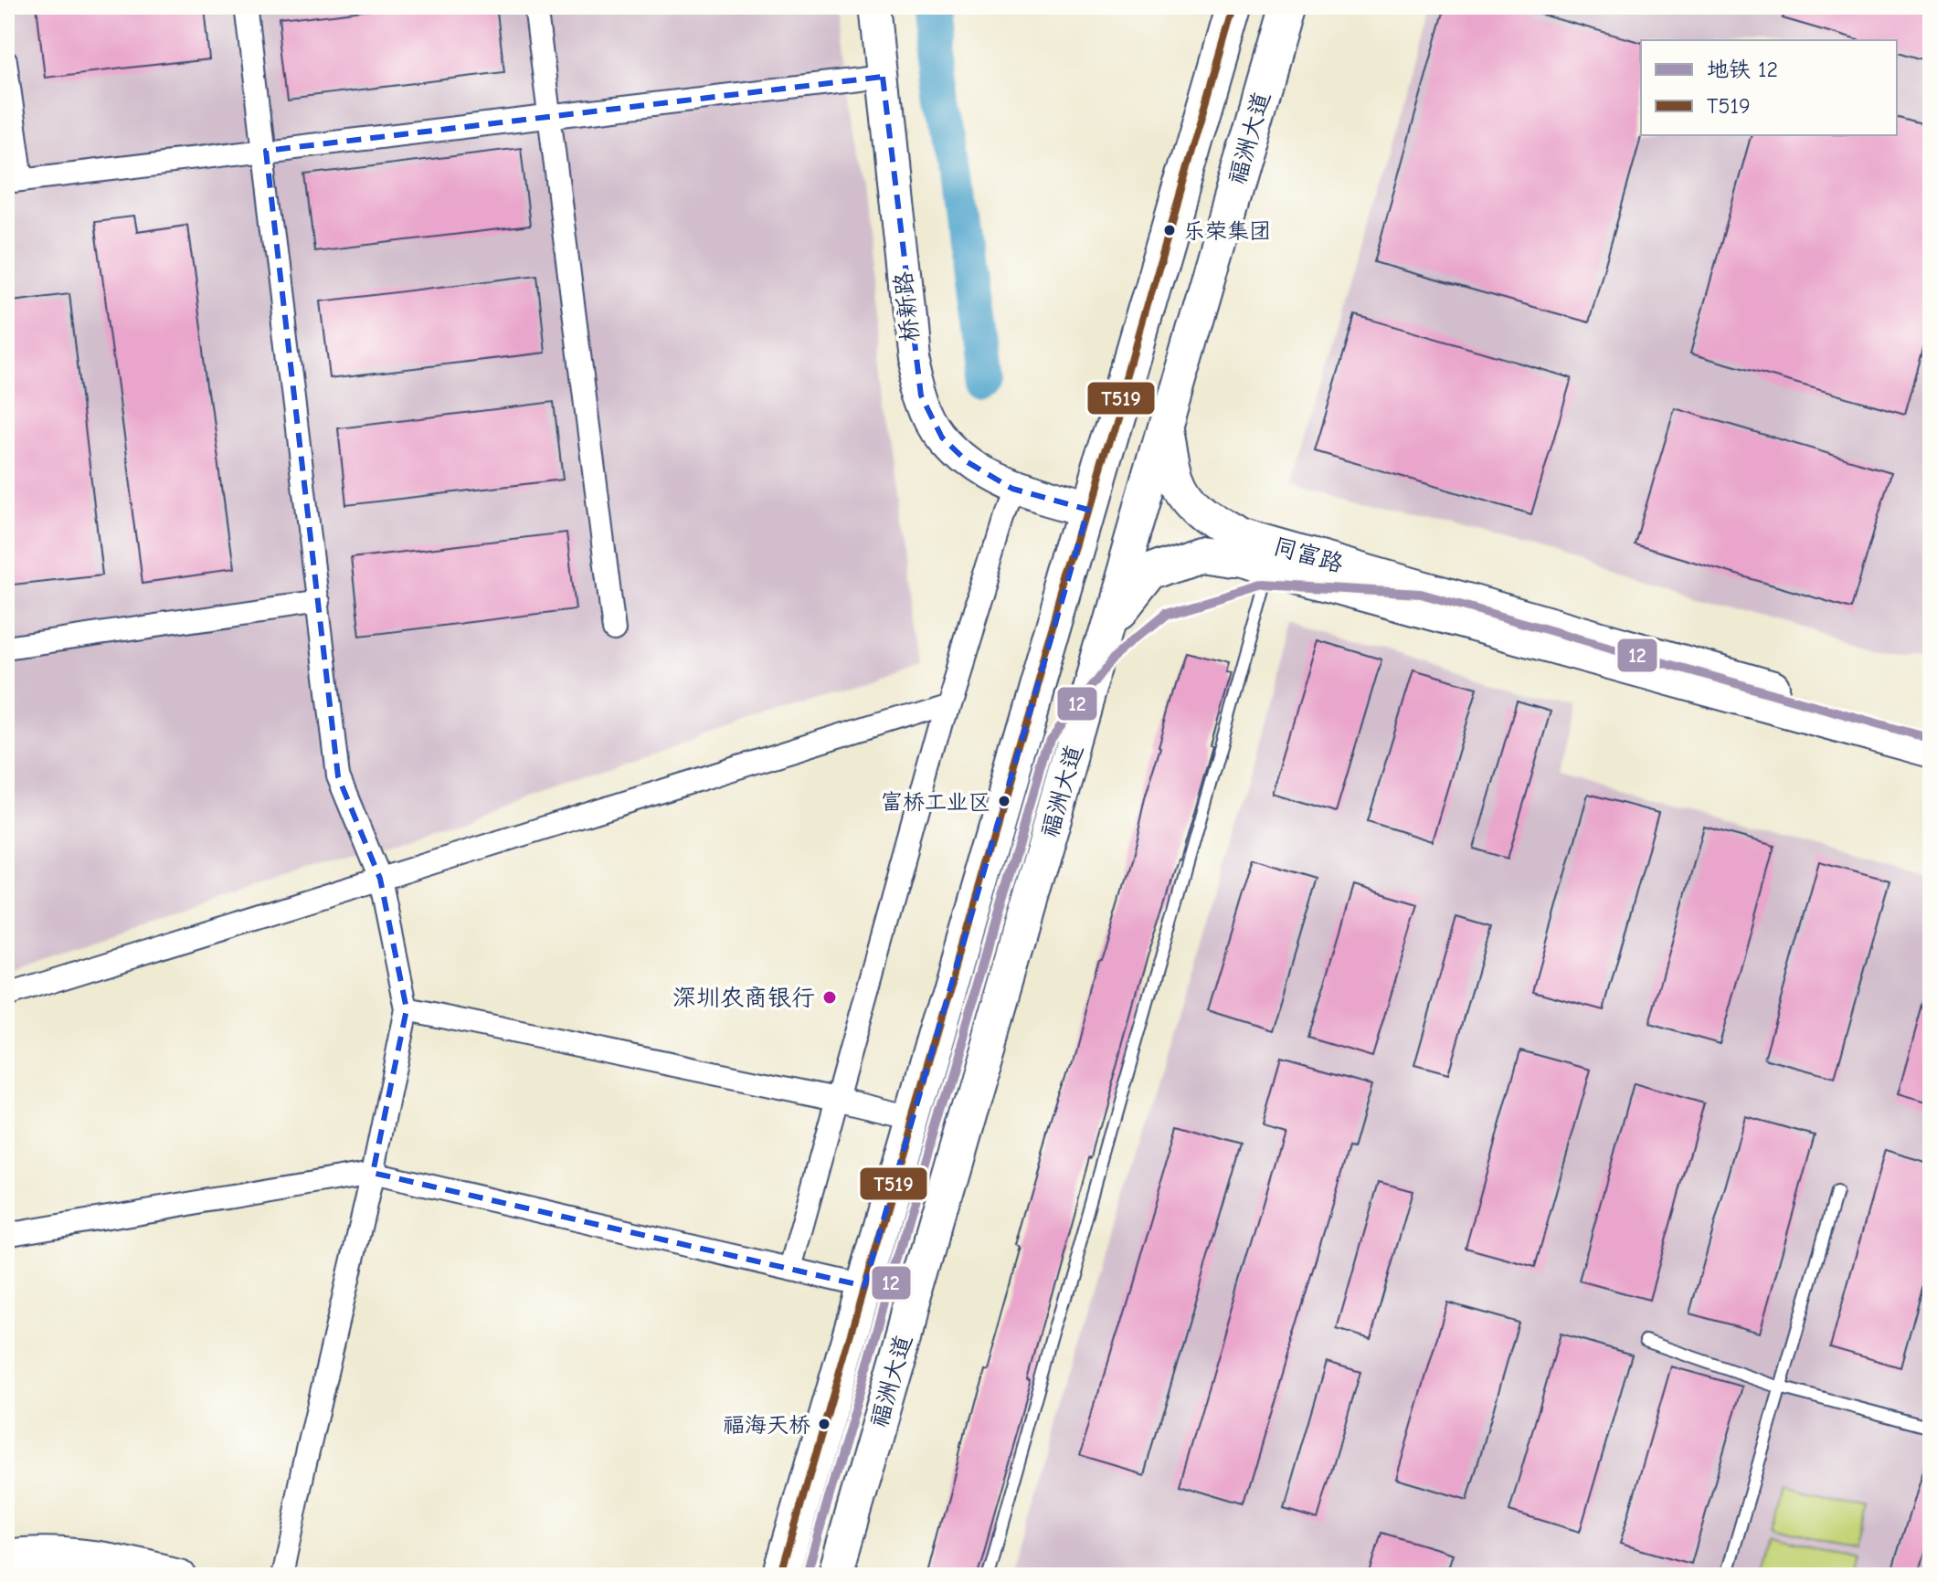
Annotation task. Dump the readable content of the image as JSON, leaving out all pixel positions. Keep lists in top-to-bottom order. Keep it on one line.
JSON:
{"streets":{"main road":["福洲大道"],"street":["桥新路","同富路"]},"places":["乐荣集团","富桥工业区","深圳农商银行","福海天桥"],"lines":["transit line T519","metro line 12"],"legend":["地铁 12","T519"]}
